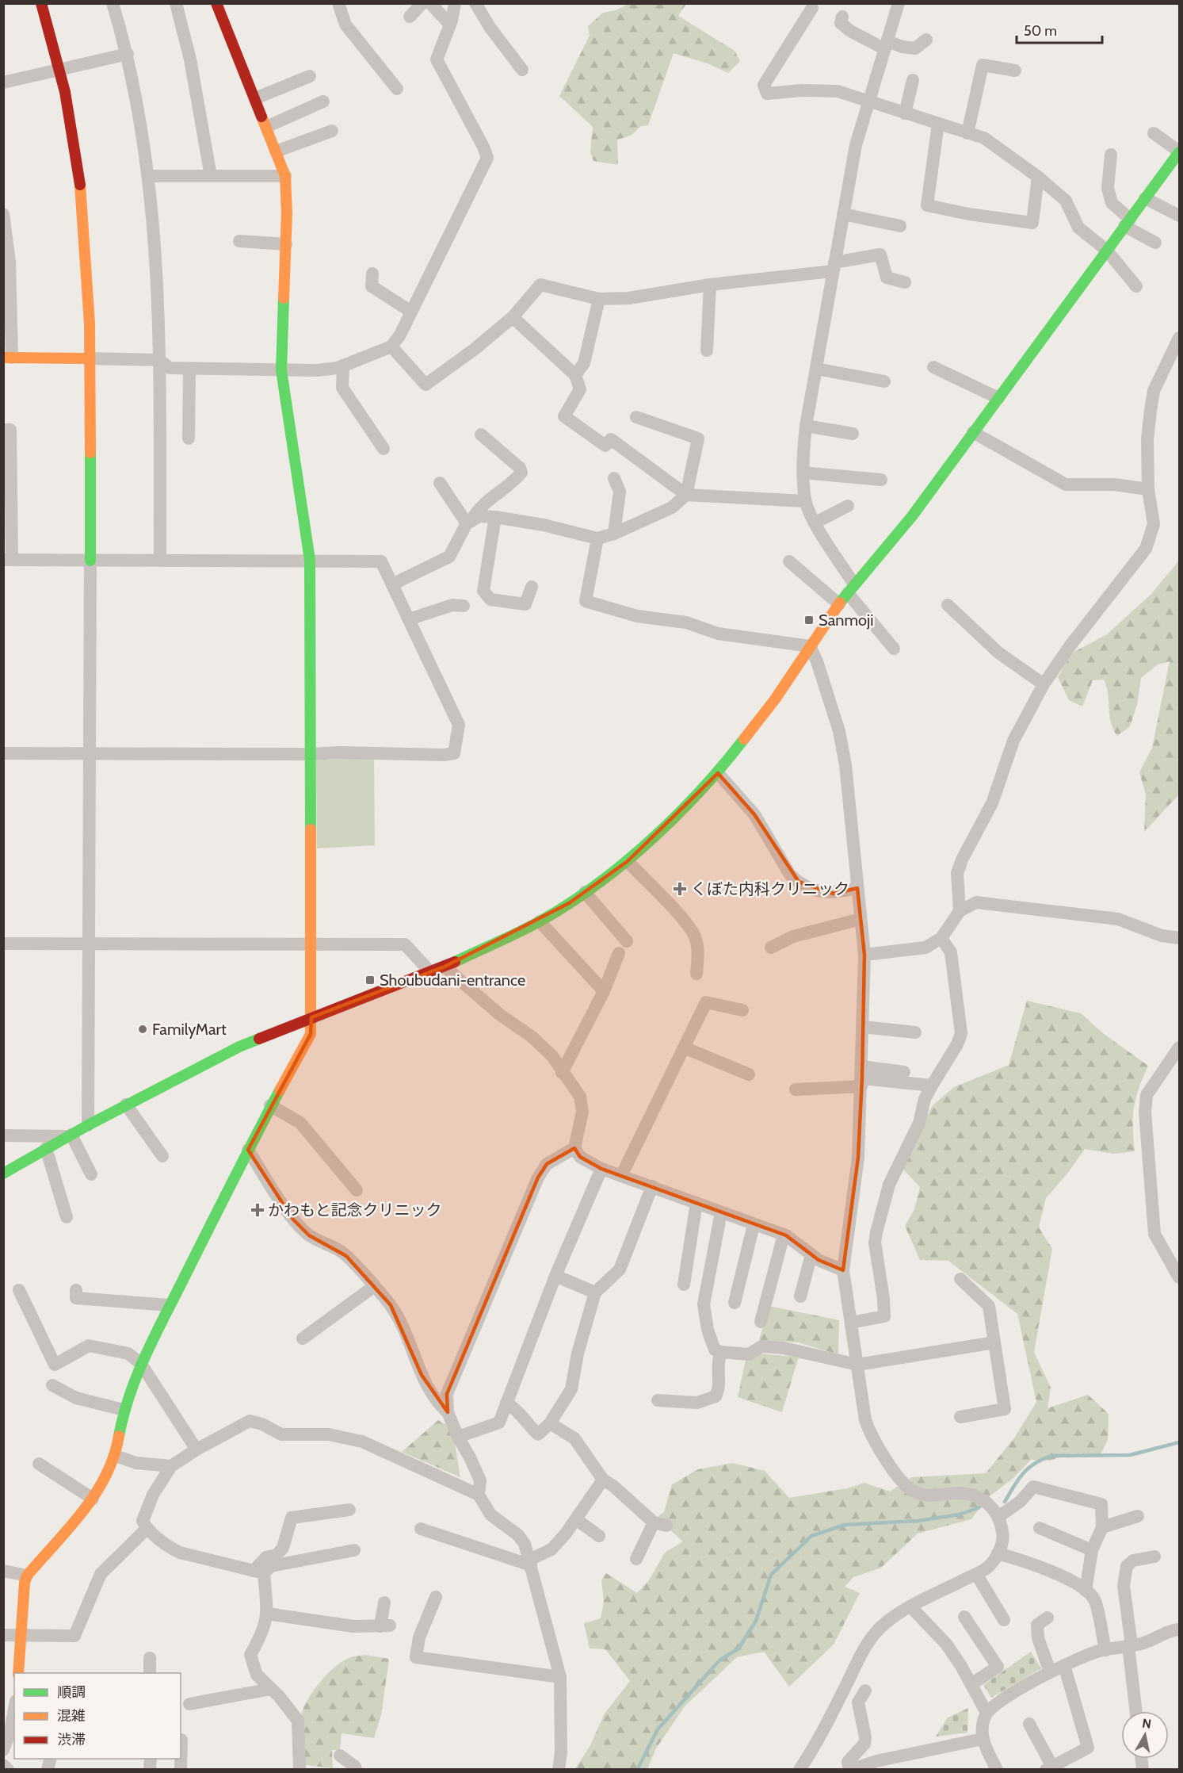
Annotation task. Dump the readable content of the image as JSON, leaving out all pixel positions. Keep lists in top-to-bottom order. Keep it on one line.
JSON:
{"places":{"transit":["Sanmoji","Shoubudani-entrance"],"health":["くぼた内科クリニック","かわもと記念クリニック"],"other":["FamilyMart"]},"legend":["順調","混雑","渋滞"],"scale_bar":"50 m","north":"top"}
